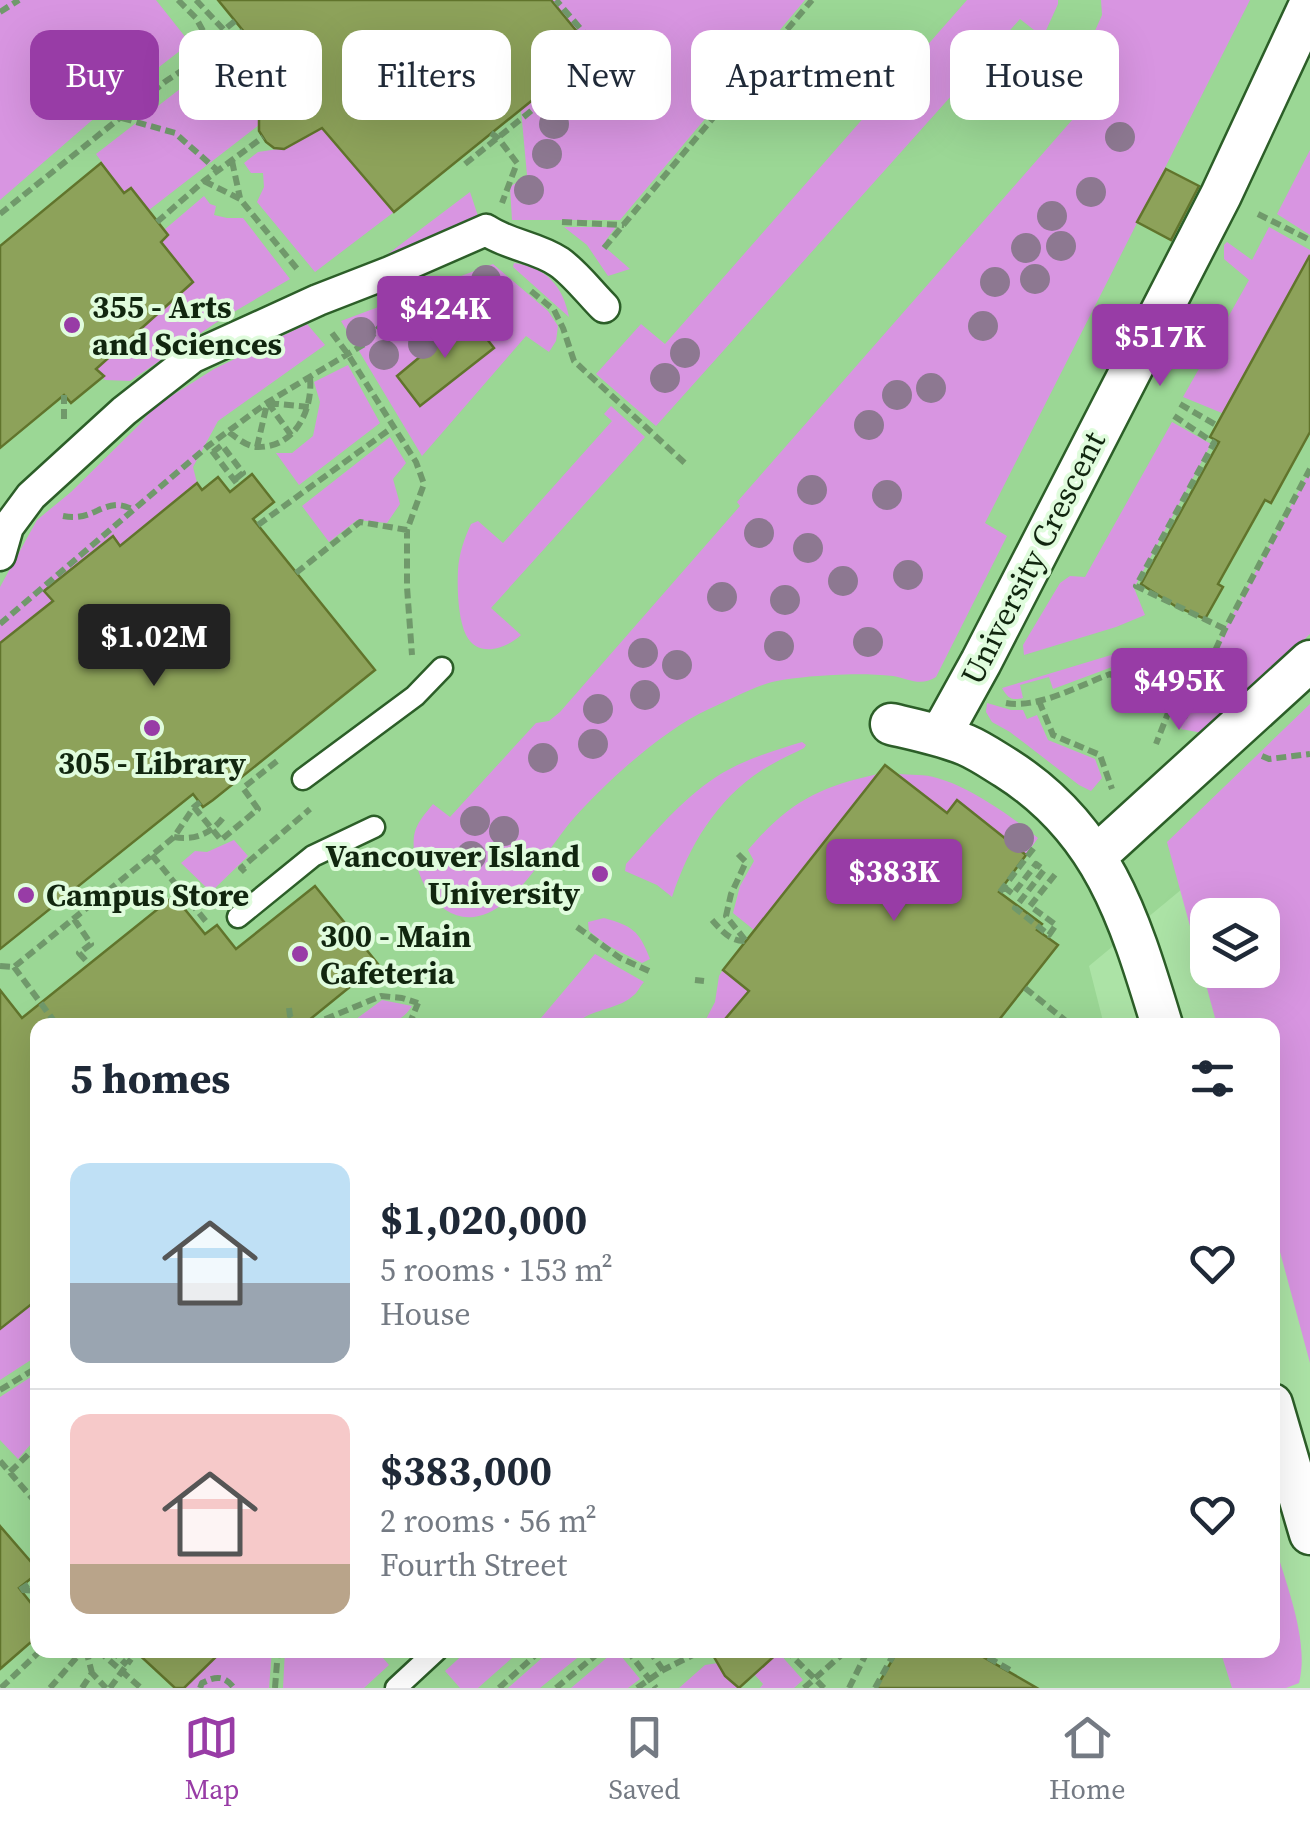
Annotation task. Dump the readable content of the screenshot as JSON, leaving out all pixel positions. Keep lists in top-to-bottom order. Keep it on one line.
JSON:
{"streets":{"street":["University Crescent"]},"places":["355 - Arts and Sciences","305 - Library","Vancouver Island University","Campus Store","300 - Main Cafeteria"],"page":{"chip":["Buy","Rent","Filters","New","Apartment","House"],"price":["$424K","$517K","$1.02M","$495K","$383K"],"heading":"5 homes","list":[{"name":"$1,020,000","note":"5 rooms · 153 m² · House"},{"name":"$383,000","note":"2 rooms · 56 m² · Fourth Street"}],"tabs":["Map","Saved","Home"]}}
